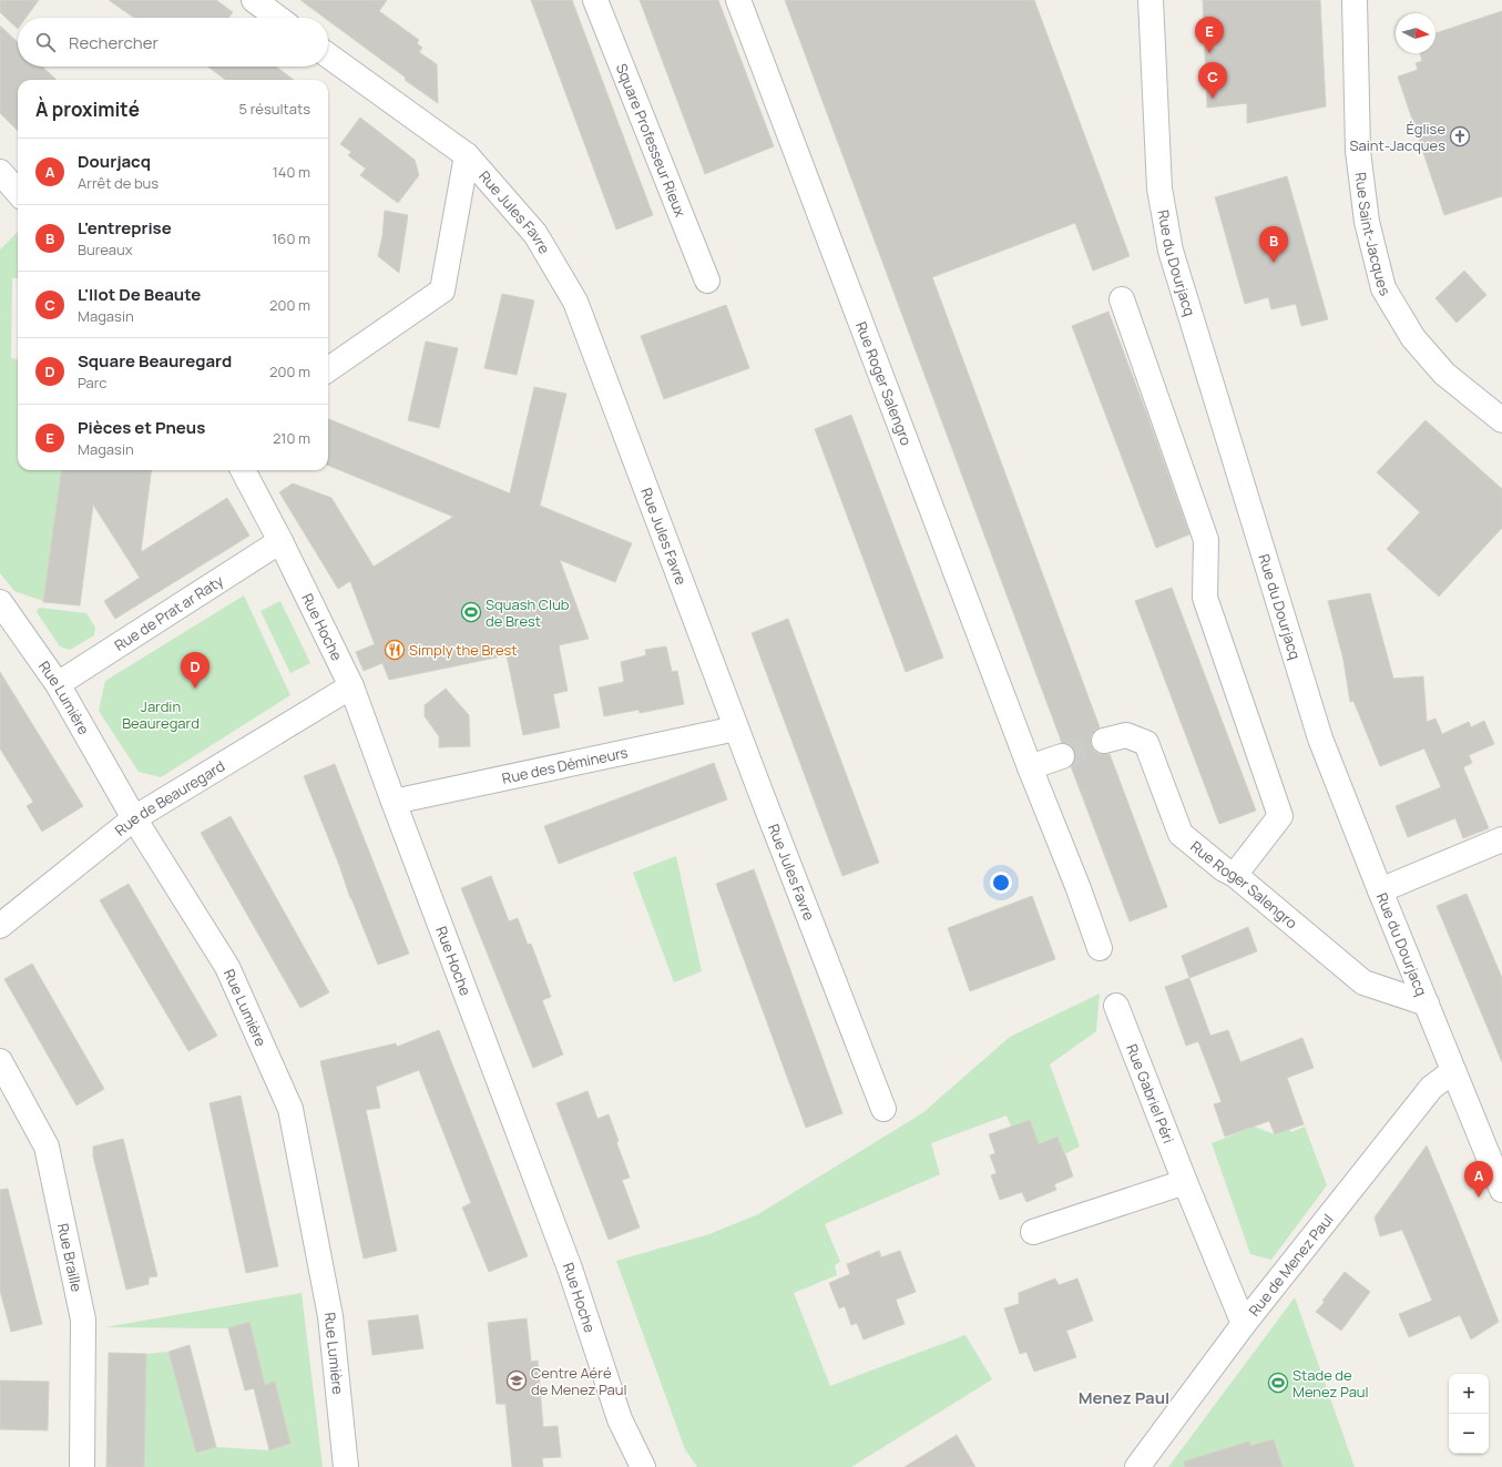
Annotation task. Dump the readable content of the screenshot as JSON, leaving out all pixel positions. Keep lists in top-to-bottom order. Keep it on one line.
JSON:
{"streets":{"street":["Square Professeur Rieux","Rue Jules Favre","Rue Saint-Jacques","Rue du Dourjacq","Rue Roger Salengro","Rue de Prat ar Raty","Rue Hoche","Rue Lumière","Rue des Démineurs","Rue de Beauregard","Rue Gabriel Péri","Rue Braille","Rue de Menez Paul"]},"crossings":[["Rue Jules Favre","Rue des Démineurs"],["Rue du Dourjacq","Rue Roger Salengro"],["Rue du Dourjacq","Rue de Menez Paul"],["Rue de Prat ar Raty","Rue Hoche"],["Rue de Prat ar Raty","Rue Lumière"],["Rue Hoche","Rue des Démineurs"],["Rue Hoche","Rue de Beauregard"],["Rue Lumière","Rue de Beauregard"],["Rue Gabriel Péri","Rue de Menez Paul"]],"districts":["Menez Paul"],"parks":["Jardin Beauregard"],"places":{"church":["Église Saint-Jacques"],"sports":["Squash Club de Brest","Stade de Menez Paul"],"restaurant":["Simply the Brest"],"school or university":["Centre Aéré de Menez Paul"]},"north":"right","page":{"pins":["E","C","B","D","A"],"search":"Rechercher","heading":["À proximité","5 résultats"],"list":[{"mark":"A","name":"Dourjacq","note":"Arrêt de bus","value":"140 m"},{"mark":"B","name":"L'entreprise","note":"Bureaux","value":"160 m"},{"mark":"C","name":"L'Ilot De Beaute","note":"Magasin","value":"200 m"},{"mark":"D","name":"Square Beauregard","note":"Parc","value":"200 m"},{"mark":"E","name":"Pièces et Pneus","note":"Magasin","value":"210 m"}],"map_buttons":["+","−"]}}
